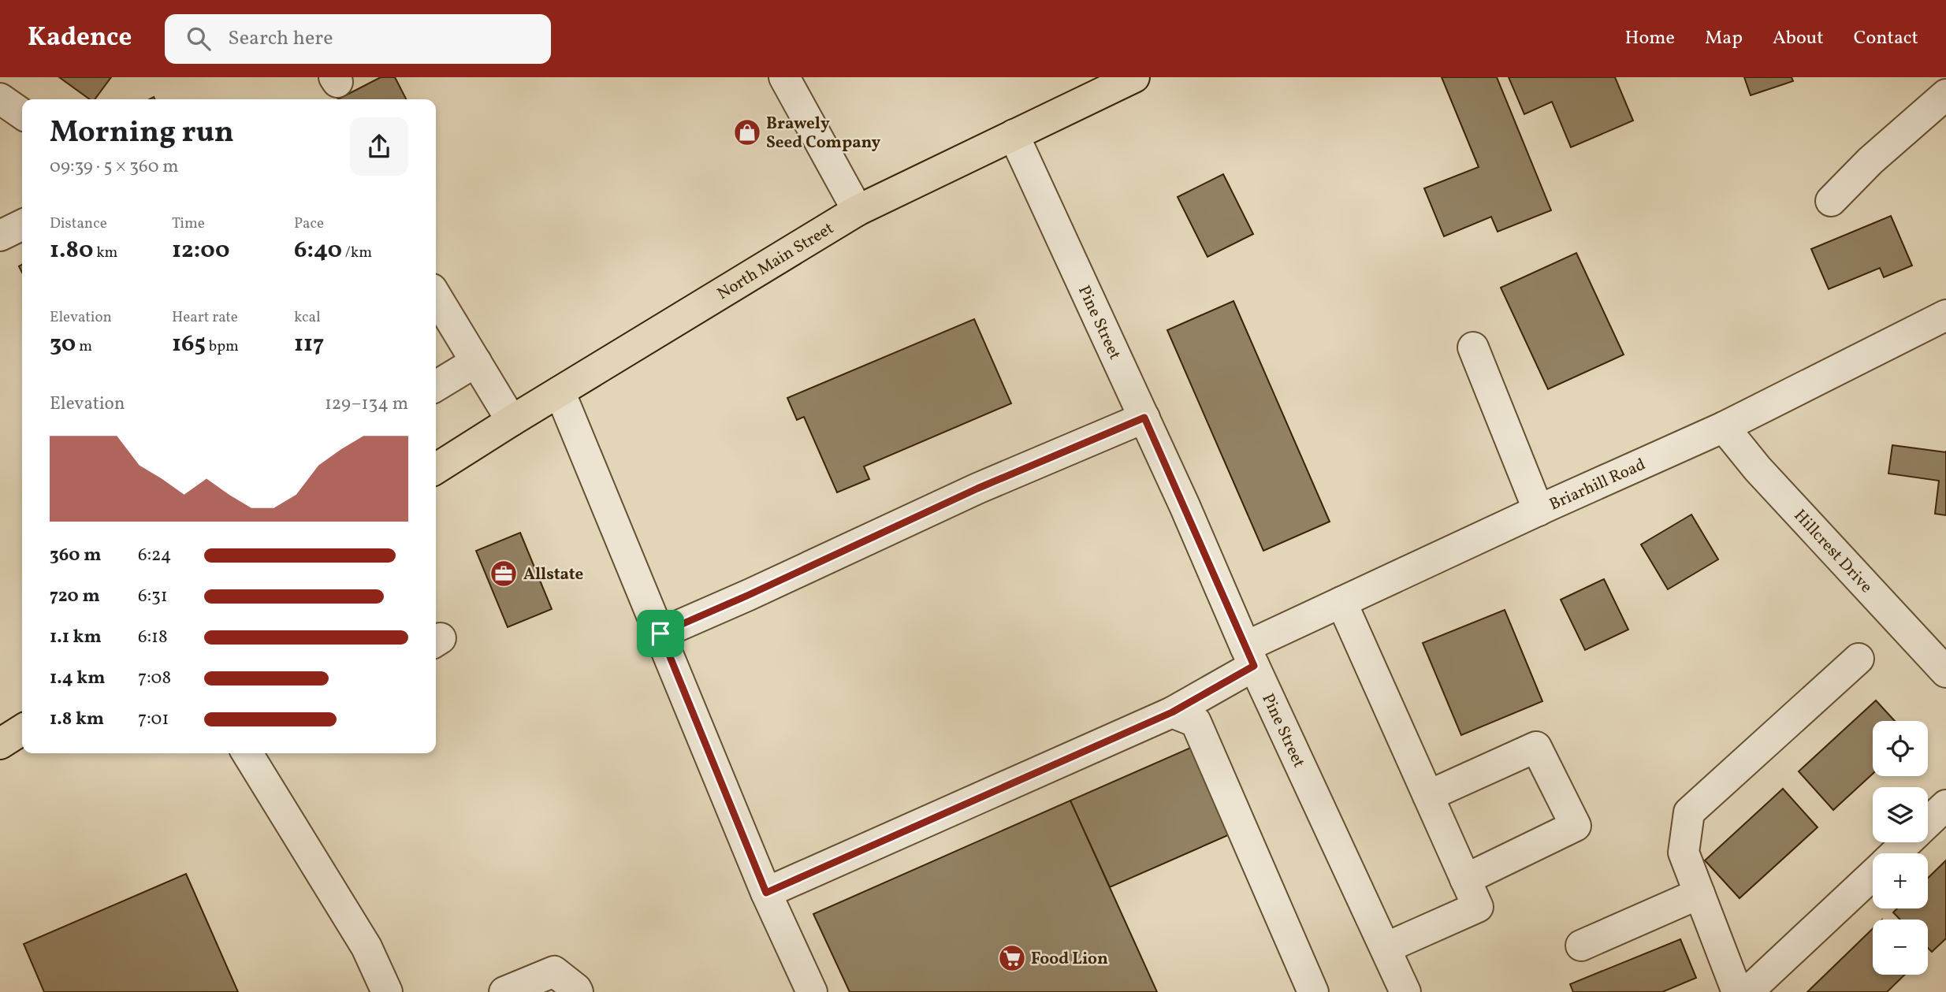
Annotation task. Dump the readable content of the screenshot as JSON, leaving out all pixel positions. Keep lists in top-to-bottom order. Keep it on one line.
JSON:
{"streets":{"main road":["North Main Street"],"street":["Pine Street","Briarhill Road","Hillcrest Drive"]},"crossings":[["North Main Street","Pine Street"],["Pine Street","Briarhill Road"],["Briarhill Road","Hillcrest Drive"]],"places":{"shop":["Brawely Seed Company"],"office":["Allstate"],"supermarket":["Food Lion"]},"page":{"header":"Kadence","search":"Search here","nav":["Home","Map","About","Contact"],"heading":["Morning run","09:39 · 5 × 360 m"],"stats":[["Distance","1.80 km"],["Time","12:00"],["Pace","6:40 /km"],["Elevation","30 m"],["Heart rate","165 bpm"],["kcal","117"]],"chart":["Elevation","129–134 m"],"list":[{"name":"360 m","note":"6:24"},{"name":"720 m","note":"6:31"},{"name":"1.1 km","note":"6:18"},{"name":"1.4 km","note":"7:08"},{"name":"1.8 km","note":"7:01"}],"map_buttons":["+","−"]}}
